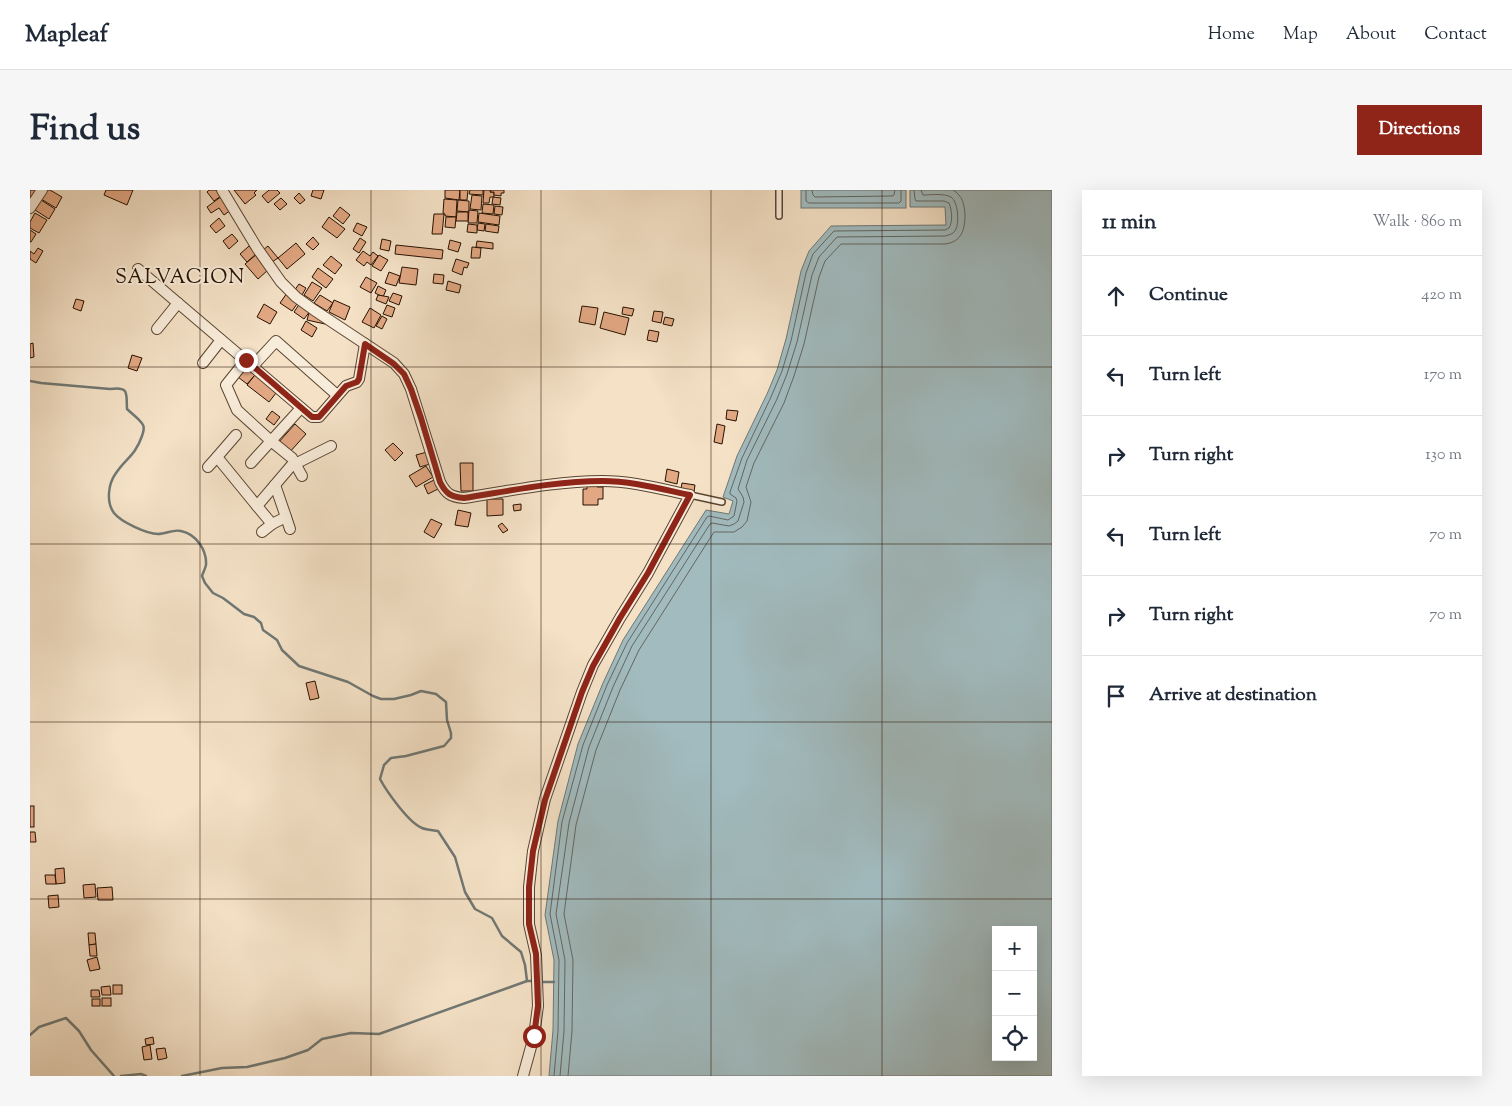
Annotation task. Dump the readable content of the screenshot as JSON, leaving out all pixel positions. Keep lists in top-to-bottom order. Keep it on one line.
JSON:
{"districts":["SALVACION"],"page":{"header":"Mapleaf","nav":["Home","Map","About","Contact"],"title":"Find us","buttons":"Directions","heading":["11 min","Walk · 860 m"],"list":[["Continue","420 m"],["Turn left","170 m"],["Turn right","130 m"],["Turn left","70 m"],["Turn right","70 m"],"Arrive at destination"],"map_buttons":["+","−"]}}
